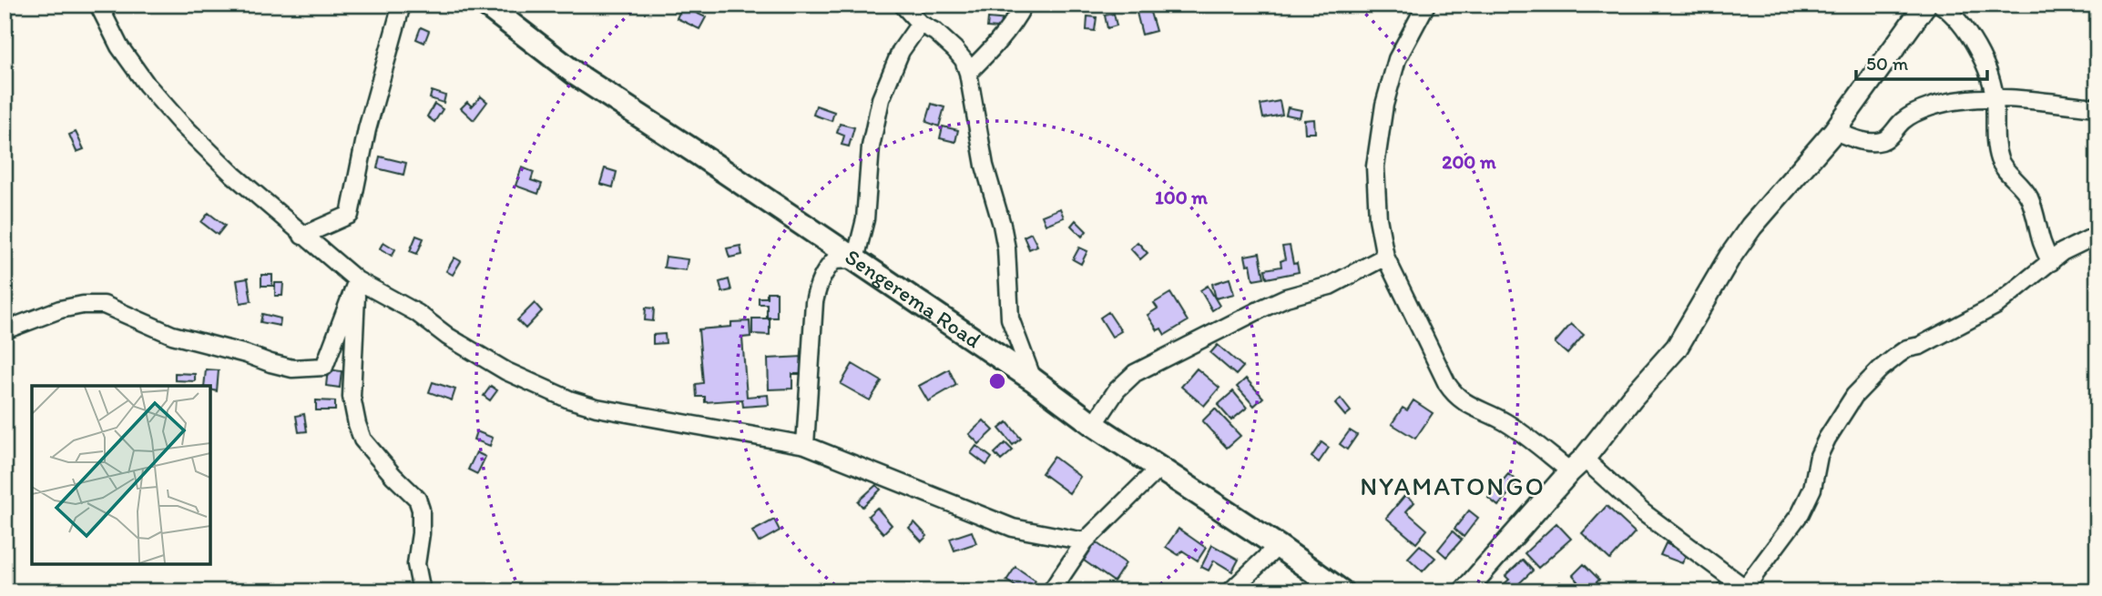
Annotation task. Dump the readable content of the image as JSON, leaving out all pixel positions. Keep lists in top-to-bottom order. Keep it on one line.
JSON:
{"streets":{"main road":["Sengerema Road"]},"districts":["NYAMATONGO"],"scale_bar":"50 m","rings":["200 m","100 m"]}
